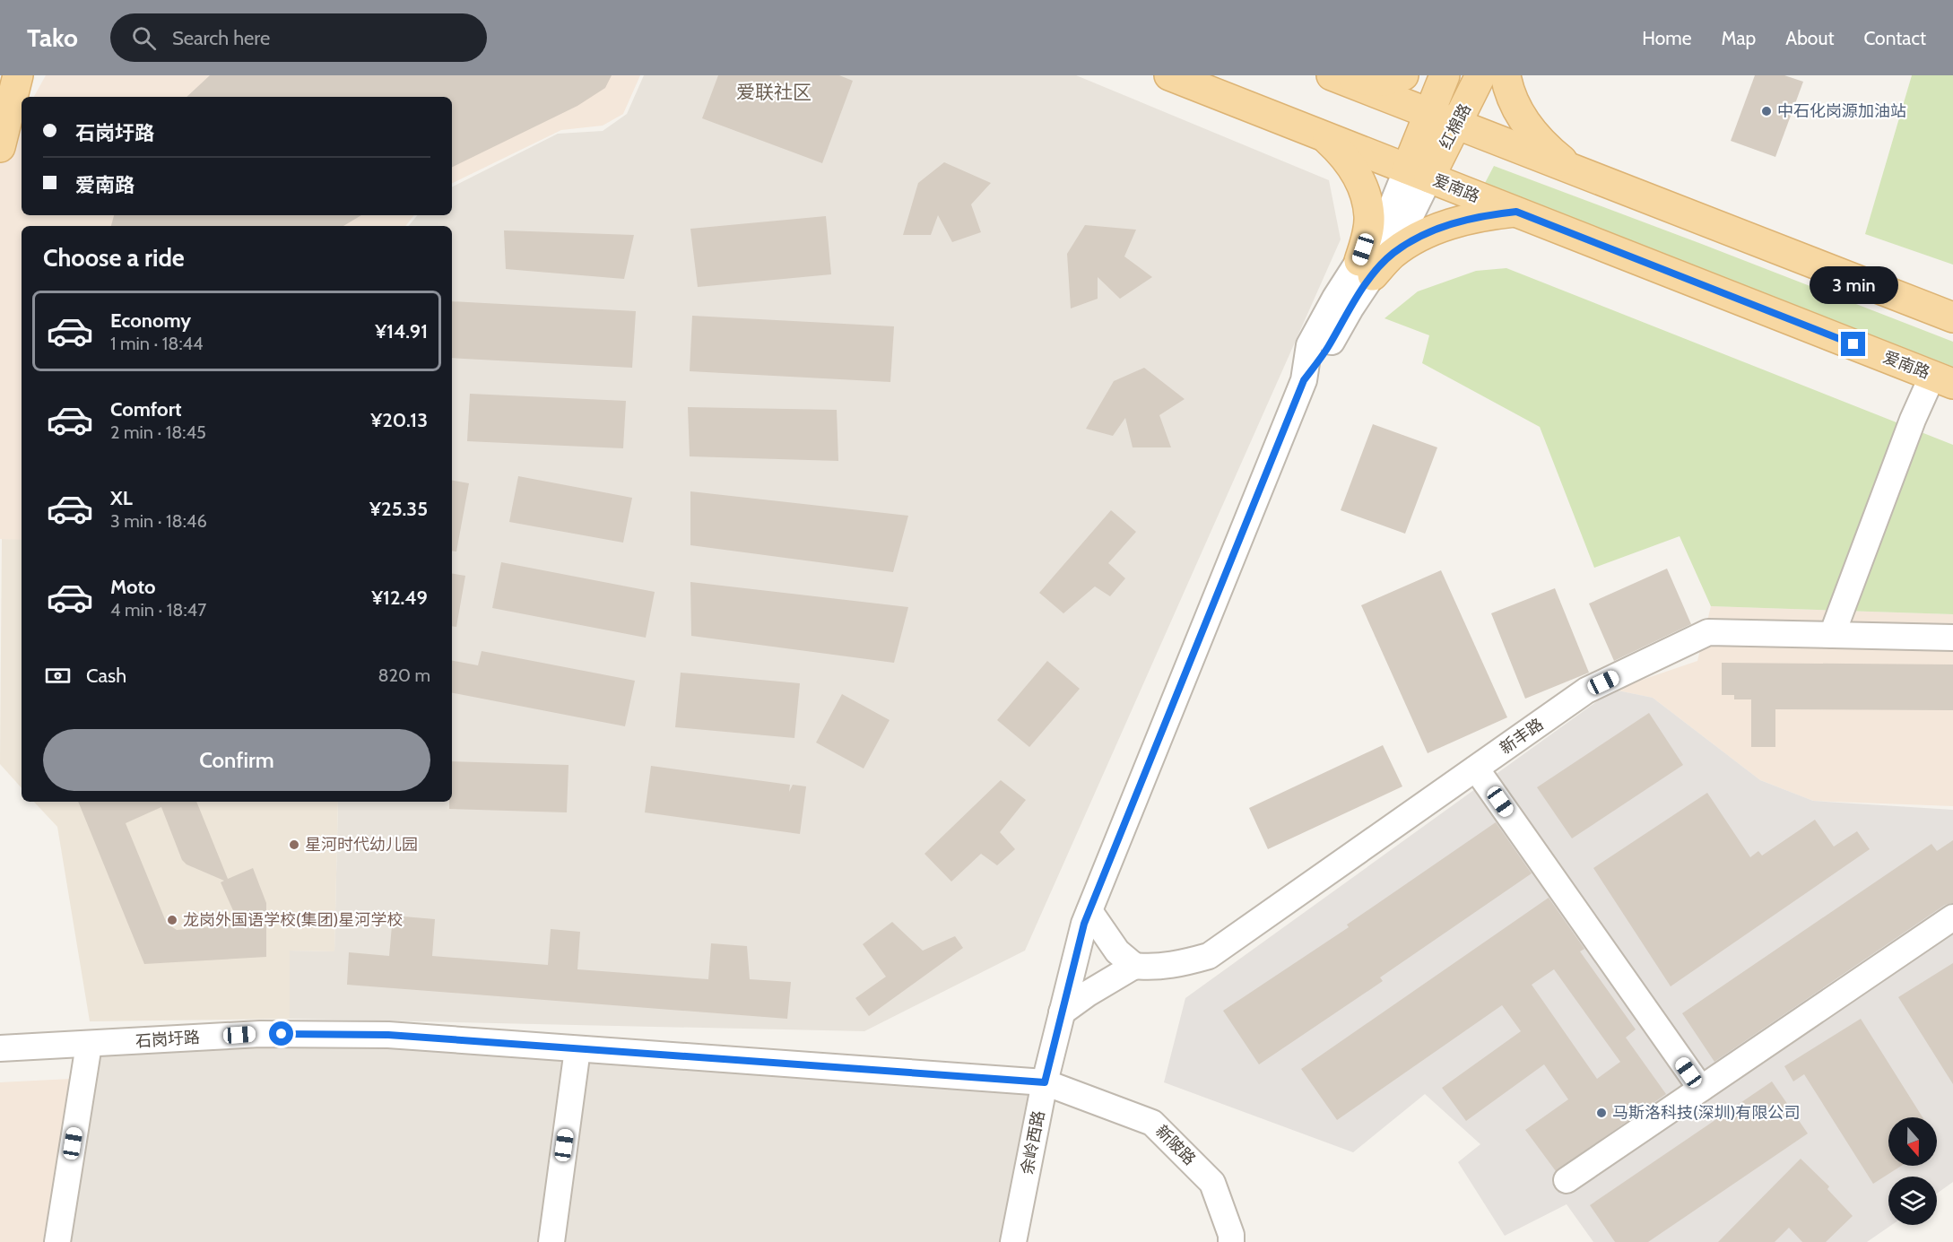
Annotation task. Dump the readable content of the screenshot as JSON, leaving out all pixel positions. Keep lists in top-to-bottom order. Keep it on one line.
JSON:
{"streets":{"main road":["红棉路","爱南路"],"street":["新丰路","石岗圩路","余岭西路","新陂路"]},"crossings":[["红棉路","爱南路"],["红棉路","余岭西路"],["爱南路","余岭西路"],["石岗圩路","余岭西路"],["石岗圩路","新陂路"],["余岭西路","新陂路"]],"districts":["爱联社区"],"places":["中石化岗源加油站","星河时代幼儿园","龙岗外国语学校(集团)星河学校","马斯洛科技(深圳)有限公司"],"north":"bottom","page":{"header":"Tako","search":"Search here","nav":["Home","Map","About","Contact"],"banner":["石岗圩路","爱南路"],"heading":"Choose a ride","bubble":"3 min","list":[{"name":"Economy","note":"1 min · 18:44","value":"¥14.91"},{"name":"Comfort","note":"2 min · 18:45","value":"¥20.13"},{"name":"XL","note":"3 min · 18:46","value":"¥25.35"},{"name":"Moto","note":"4 min · 18:47","value":"¥12.49"}],"pay":["Cash","820 m"],"buttons":"Confirm"}}
